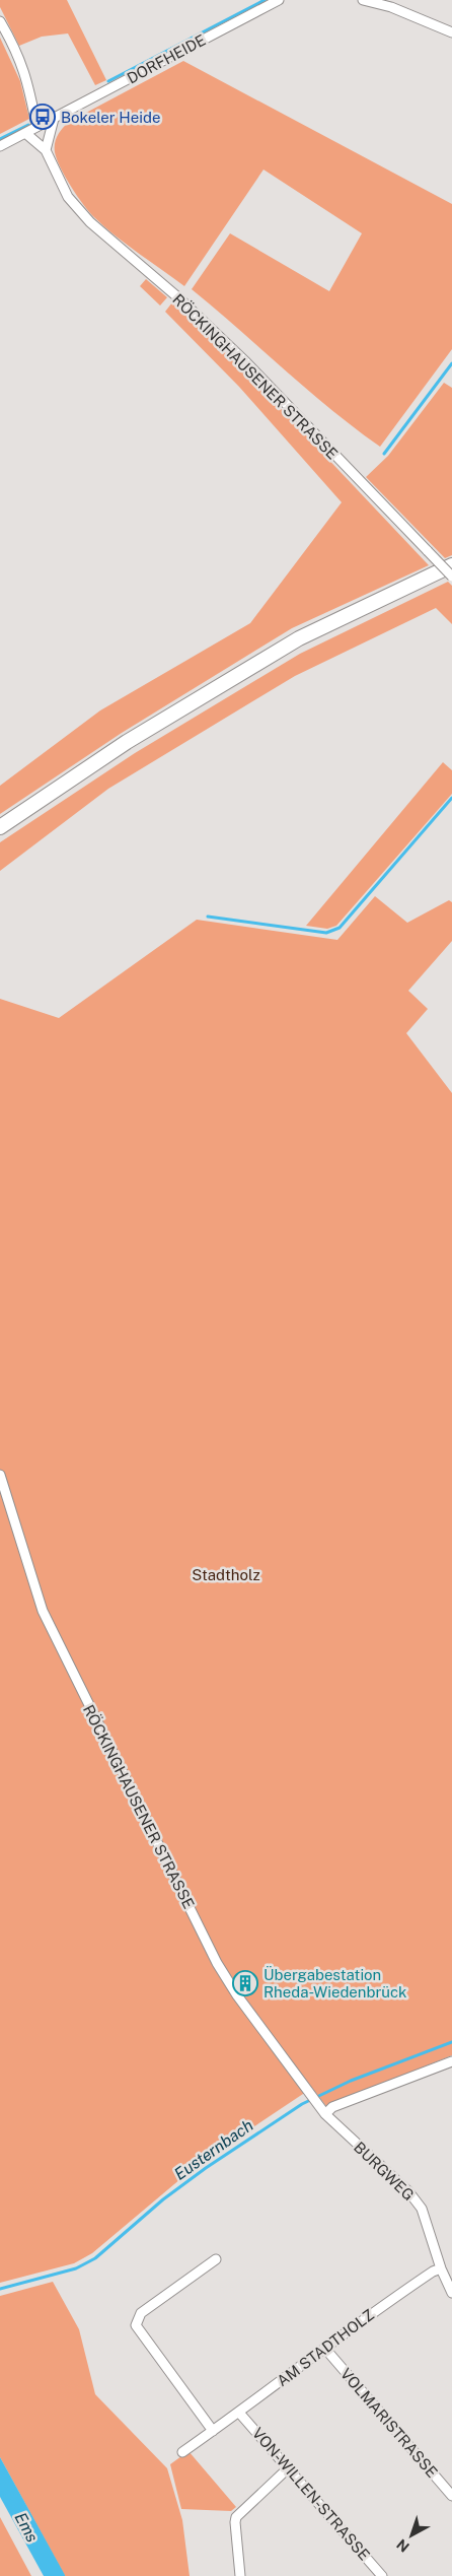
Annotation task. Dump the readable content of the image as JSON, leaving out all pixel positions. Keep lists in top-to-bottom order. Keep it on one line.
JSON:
{"streets":{"street":["DORFHEIDE","RÖCKINGHAUSENER STRASSE","BURGWEG","AM STADTHOLZ","VOLMARISTRASSE","VON-WILLEN-STRASSE"]},"crossings":[["RÖCKINGHAUSENER STRASSE","BURGWEG"],["BURGWEG","AM STADTHOLZ"],["AM STADTHOLZ","VOLMARISTRASSE"],["AM STADTHOLZ","VON-WILLEN-STRASSE"]],"water":["Eusternbach","Ems"],"parks":["Stadtholz"],"places":{"bus stop":["Bokeler Heide"],"building":["Übergabestation Rheda-Wiedenbrück"]},"north":"bottom left"}
